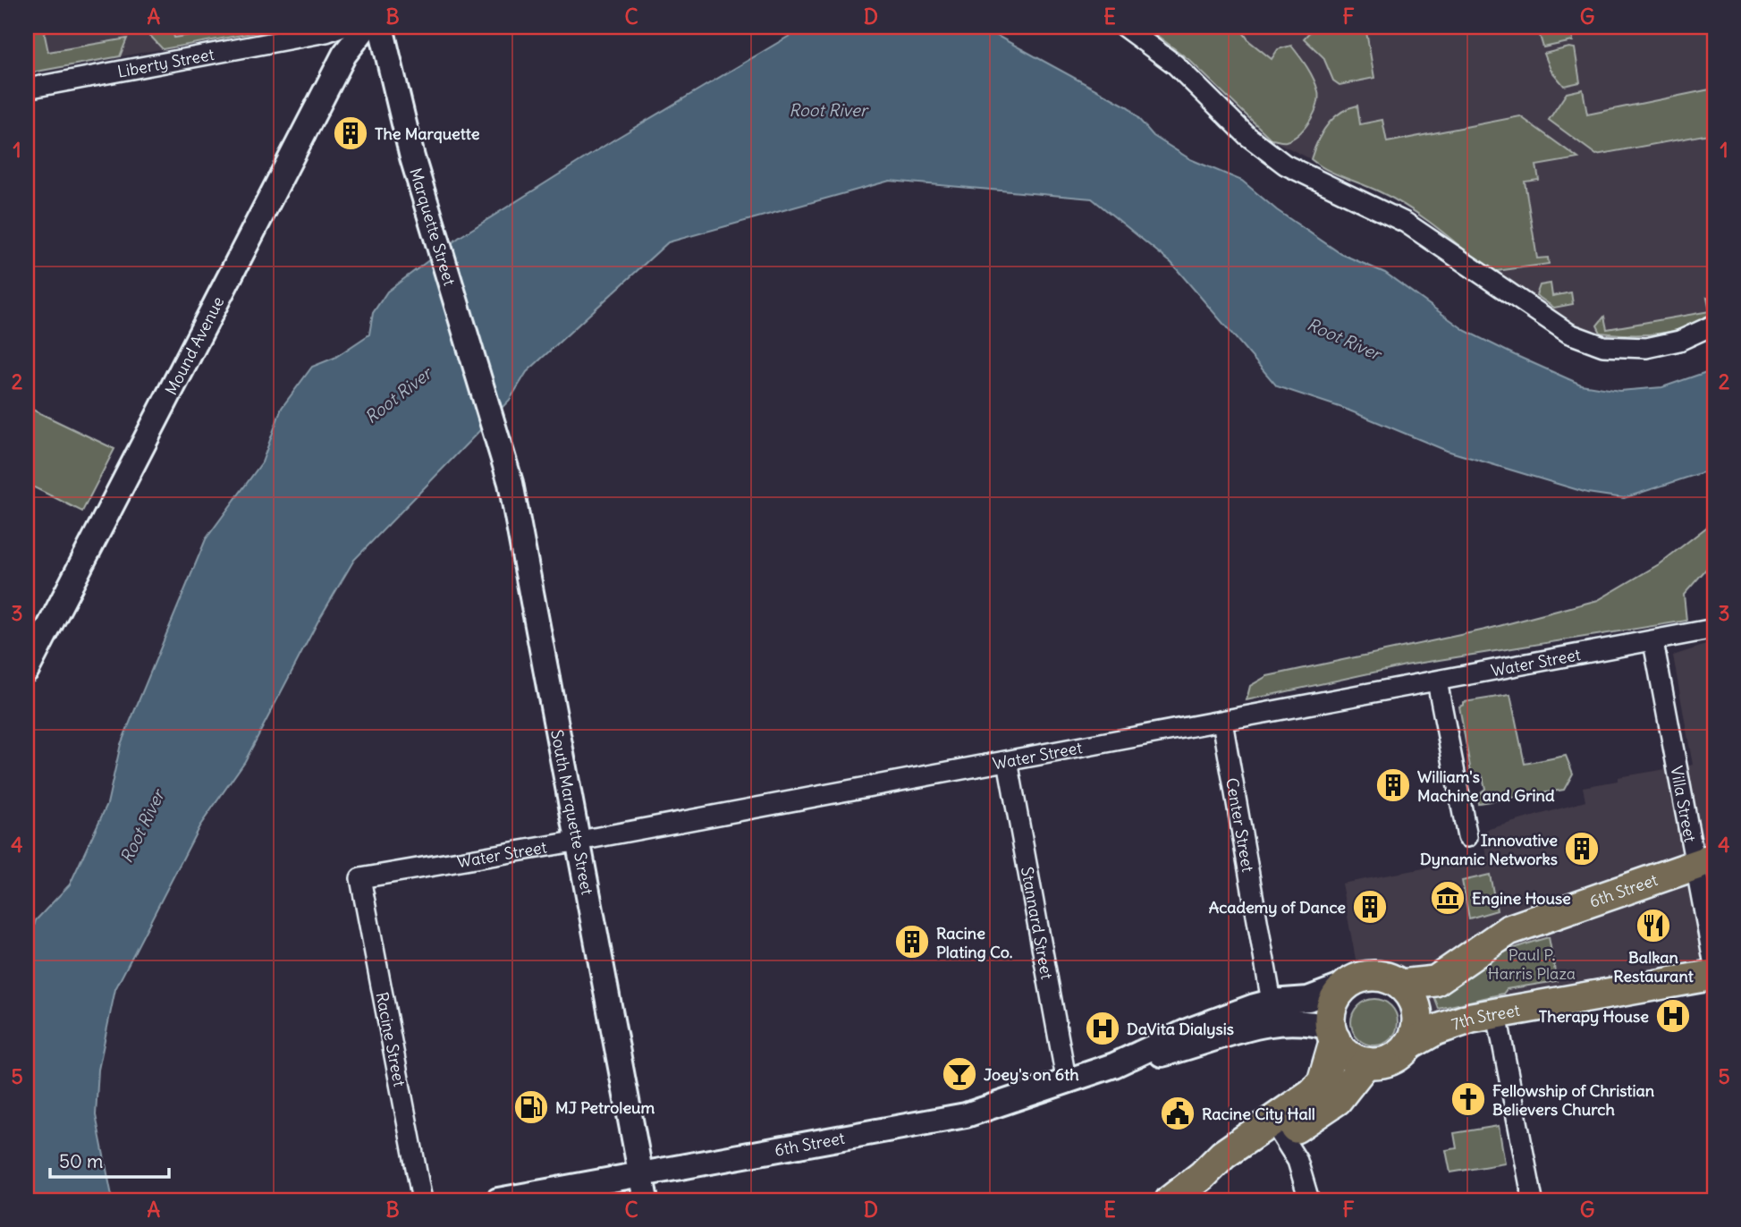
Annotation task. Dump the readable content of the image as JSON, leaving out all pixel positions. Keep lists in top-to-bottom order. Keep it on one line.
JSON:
{"streets":{"main road":["6th Street","7th Street"],"street":["Liberty Street","Marquette Street","Mound Avenue","Water Street","Villa Street","South Marquette Street","Center Street","Stannard Street","Racine Street"]},"crossings":[["Marquette Street","South Marquette Street"],["Water Street","Villa Street"],["Water Street","South Marquette Street"],["Water Street","Center Street"],["Water Street","Stannard Street"],["Water Street","Racine Street"],["Villa Street","6th Street"],["South Marquette Street","6th Street"],["Center Street","6th Street"],["6th Street","Stannard Street"],["6th Street","7th Street"]],"water":["Root River"],"parks":["Paul P. Harris Plaza"],"places":{"building":["The Marquette","William's Machine and Grind","Innovative Dynamic Networks","Academy of Dance","Racine Plating Co."],"museum":["Engine House"],"restaurant":["Balkan Restaurant"],"hospital":["Therapy House","DaVita Dialysis"],"bar":["Joey's on 6th"],"church":["Fellowship of Christian Believers Church"],"fuel station":["MJ Petroleum"],"public building":["Racine City Hall"]},"scale_bar":"50 m","grid":{"columns":["A","B","C","D","E","F","G"],"rows":["1","2","3","4","5"]}}
